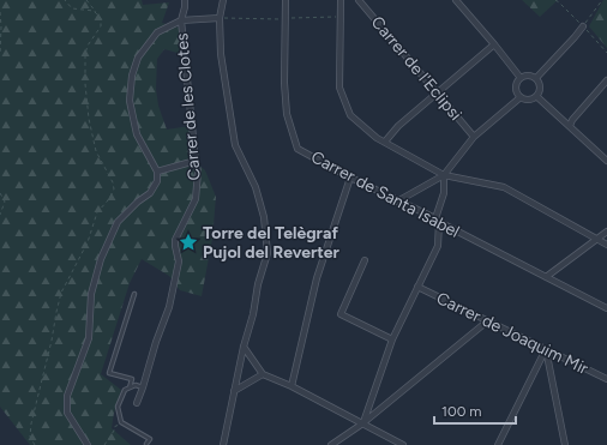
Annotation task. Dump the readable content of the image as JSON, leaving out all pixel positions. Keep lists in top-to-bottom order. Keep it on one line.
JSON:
{"streets":{"street":["Carrer de l'Eclipsi","Carrer de les Clotes","Carrer de Santa Isabel","Carrer de Joaquim Mir"]},"places":{"place":["Torre del Telègraf Pujol del Reverter"]},"scale_bar":"100 m"}
